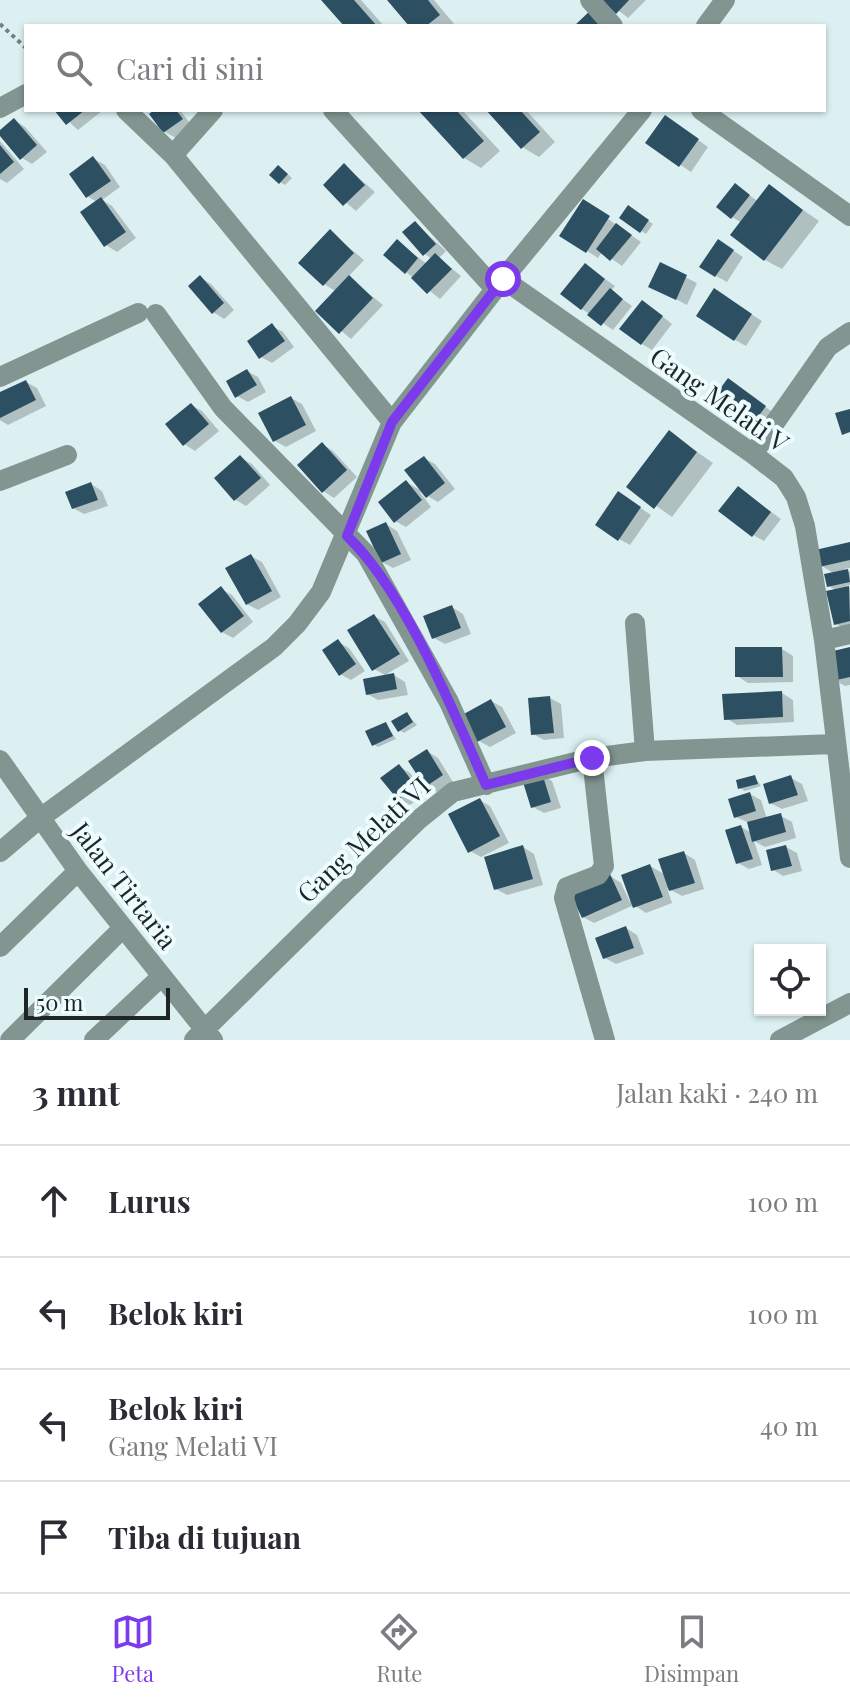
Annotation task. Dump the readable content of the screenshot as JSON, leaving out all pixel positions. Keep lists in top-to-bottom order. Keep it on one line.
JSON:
{"streets":{"street":["Gang Melati V","Gang Melati VI","Jalan Tirtaria"]},"crossings":[["Gang Melati V","Gang Melati VI"],["Gang Melati VI","Jalan Tirtaria"]],"scale_bar":"50 m","page":{"search":"Cari di sini","scale":"50 m","heading":["3 mnt","Jalan kaki · 240 m"],"list":[["Lurus","100 m"],["Belok kiri","100 m"],["Belok kiri","Gang Melati VI","40 m"],"Tiba di tujuan"],"nav":["Peta","Rute","Disimpan"]}}
